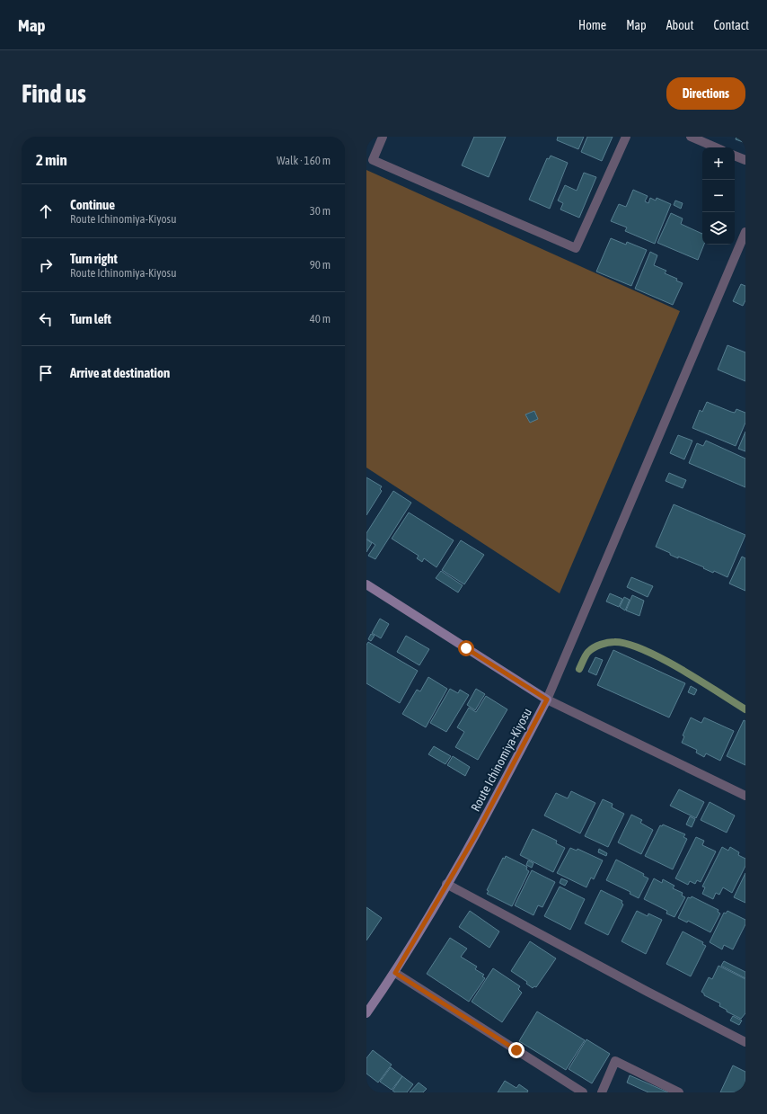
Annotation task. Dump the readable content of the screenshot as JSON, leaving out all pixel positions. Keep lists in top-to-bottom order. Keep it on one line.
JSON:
{"streets":{"main road":["Route Ichinomiya-Kiyosu"]},"page":{"header":"Map","nav":["Home","Map","About","Contact"],"buttons":"Directions","title":"Find us","heading":["2 min","Walk · 160 m"],"map_buttons":["+","−"],"list":[["Continue","Route Ichinomiya-Kiyosu","30 m"],["Turn right","Route Ichinomiya-Kiyosu","90 m"],["Turn left","40 m"],"Arrive at destination"]}}
